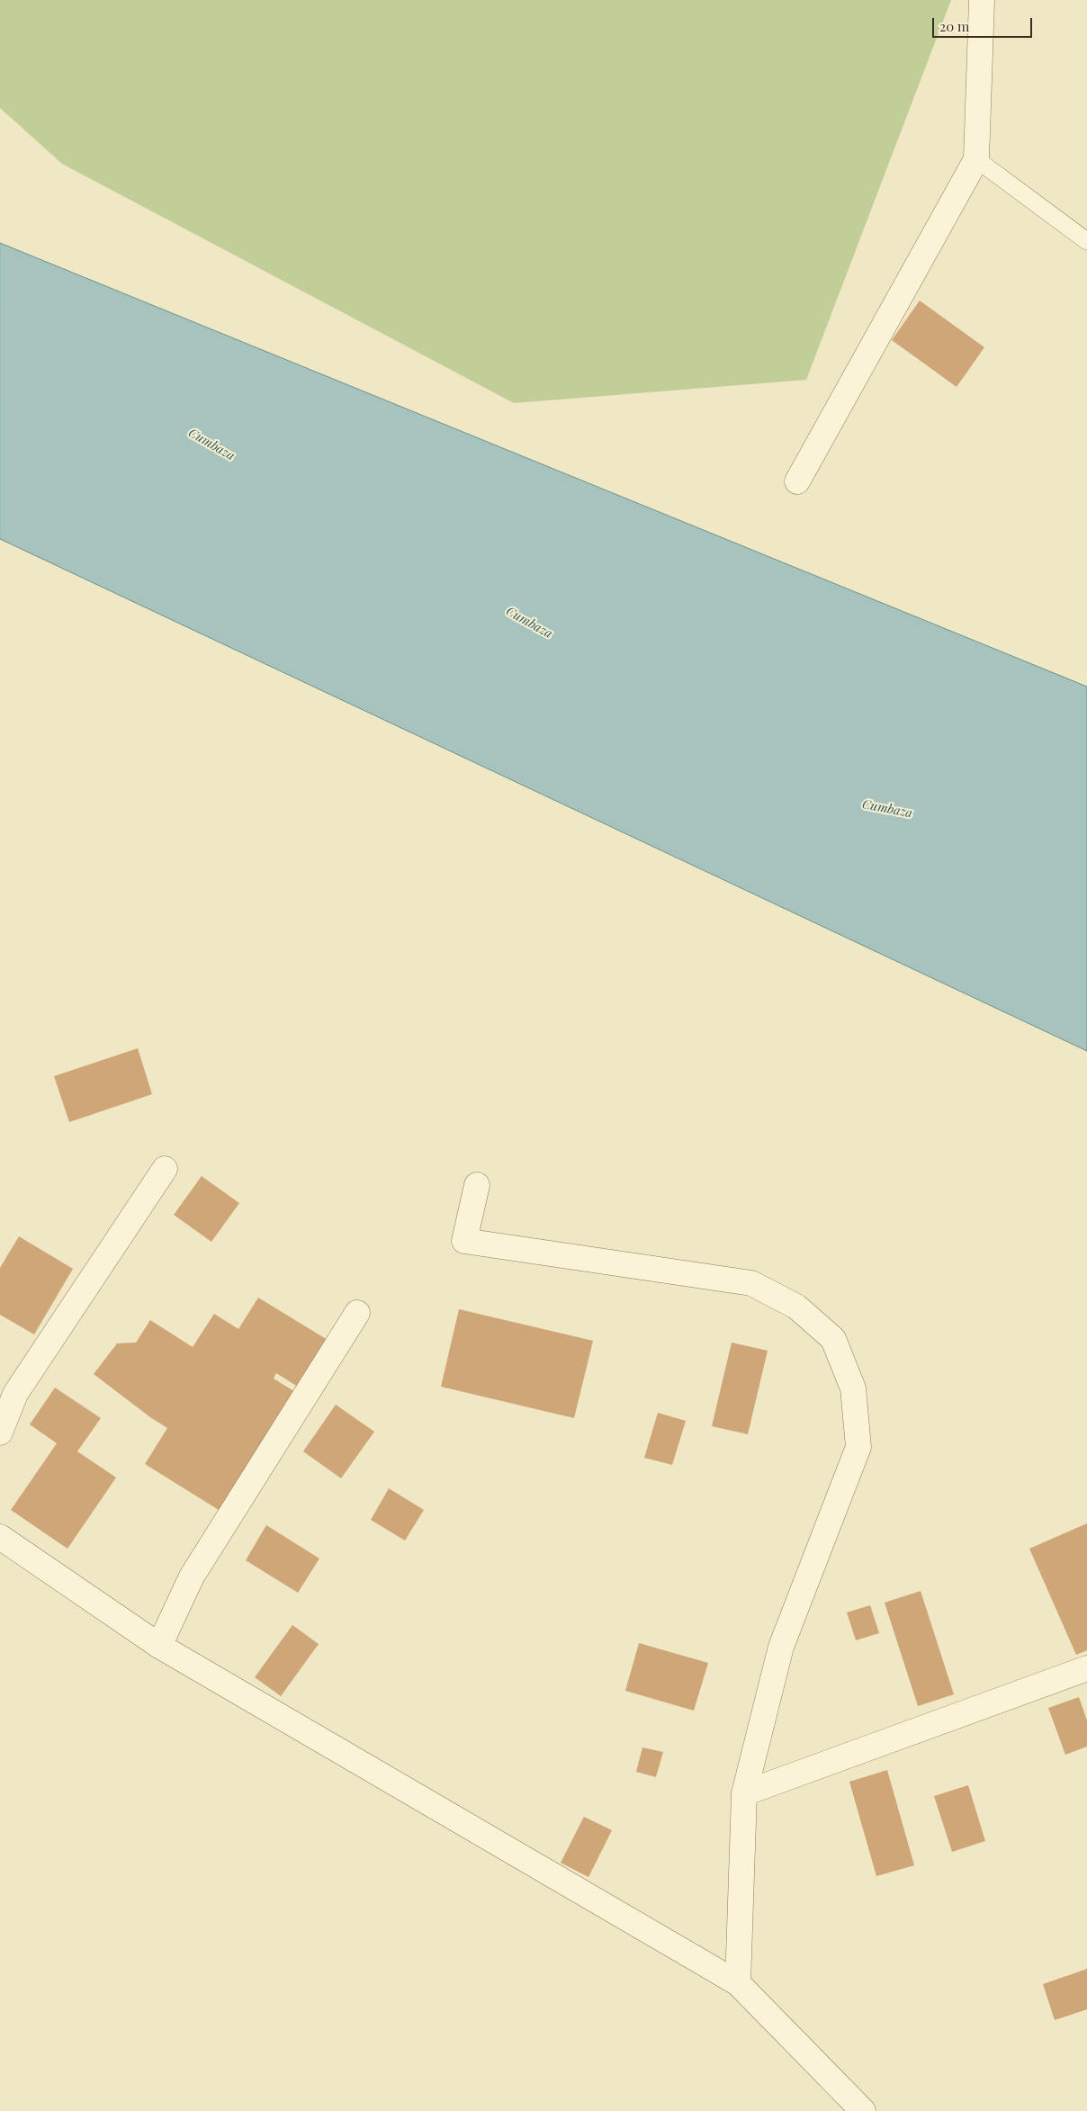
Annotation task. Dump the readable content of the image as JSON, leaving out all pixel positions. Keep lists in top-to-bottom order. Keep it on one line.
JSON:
{"water":["Cumbaza"],"scale_bar":"20 m"}
